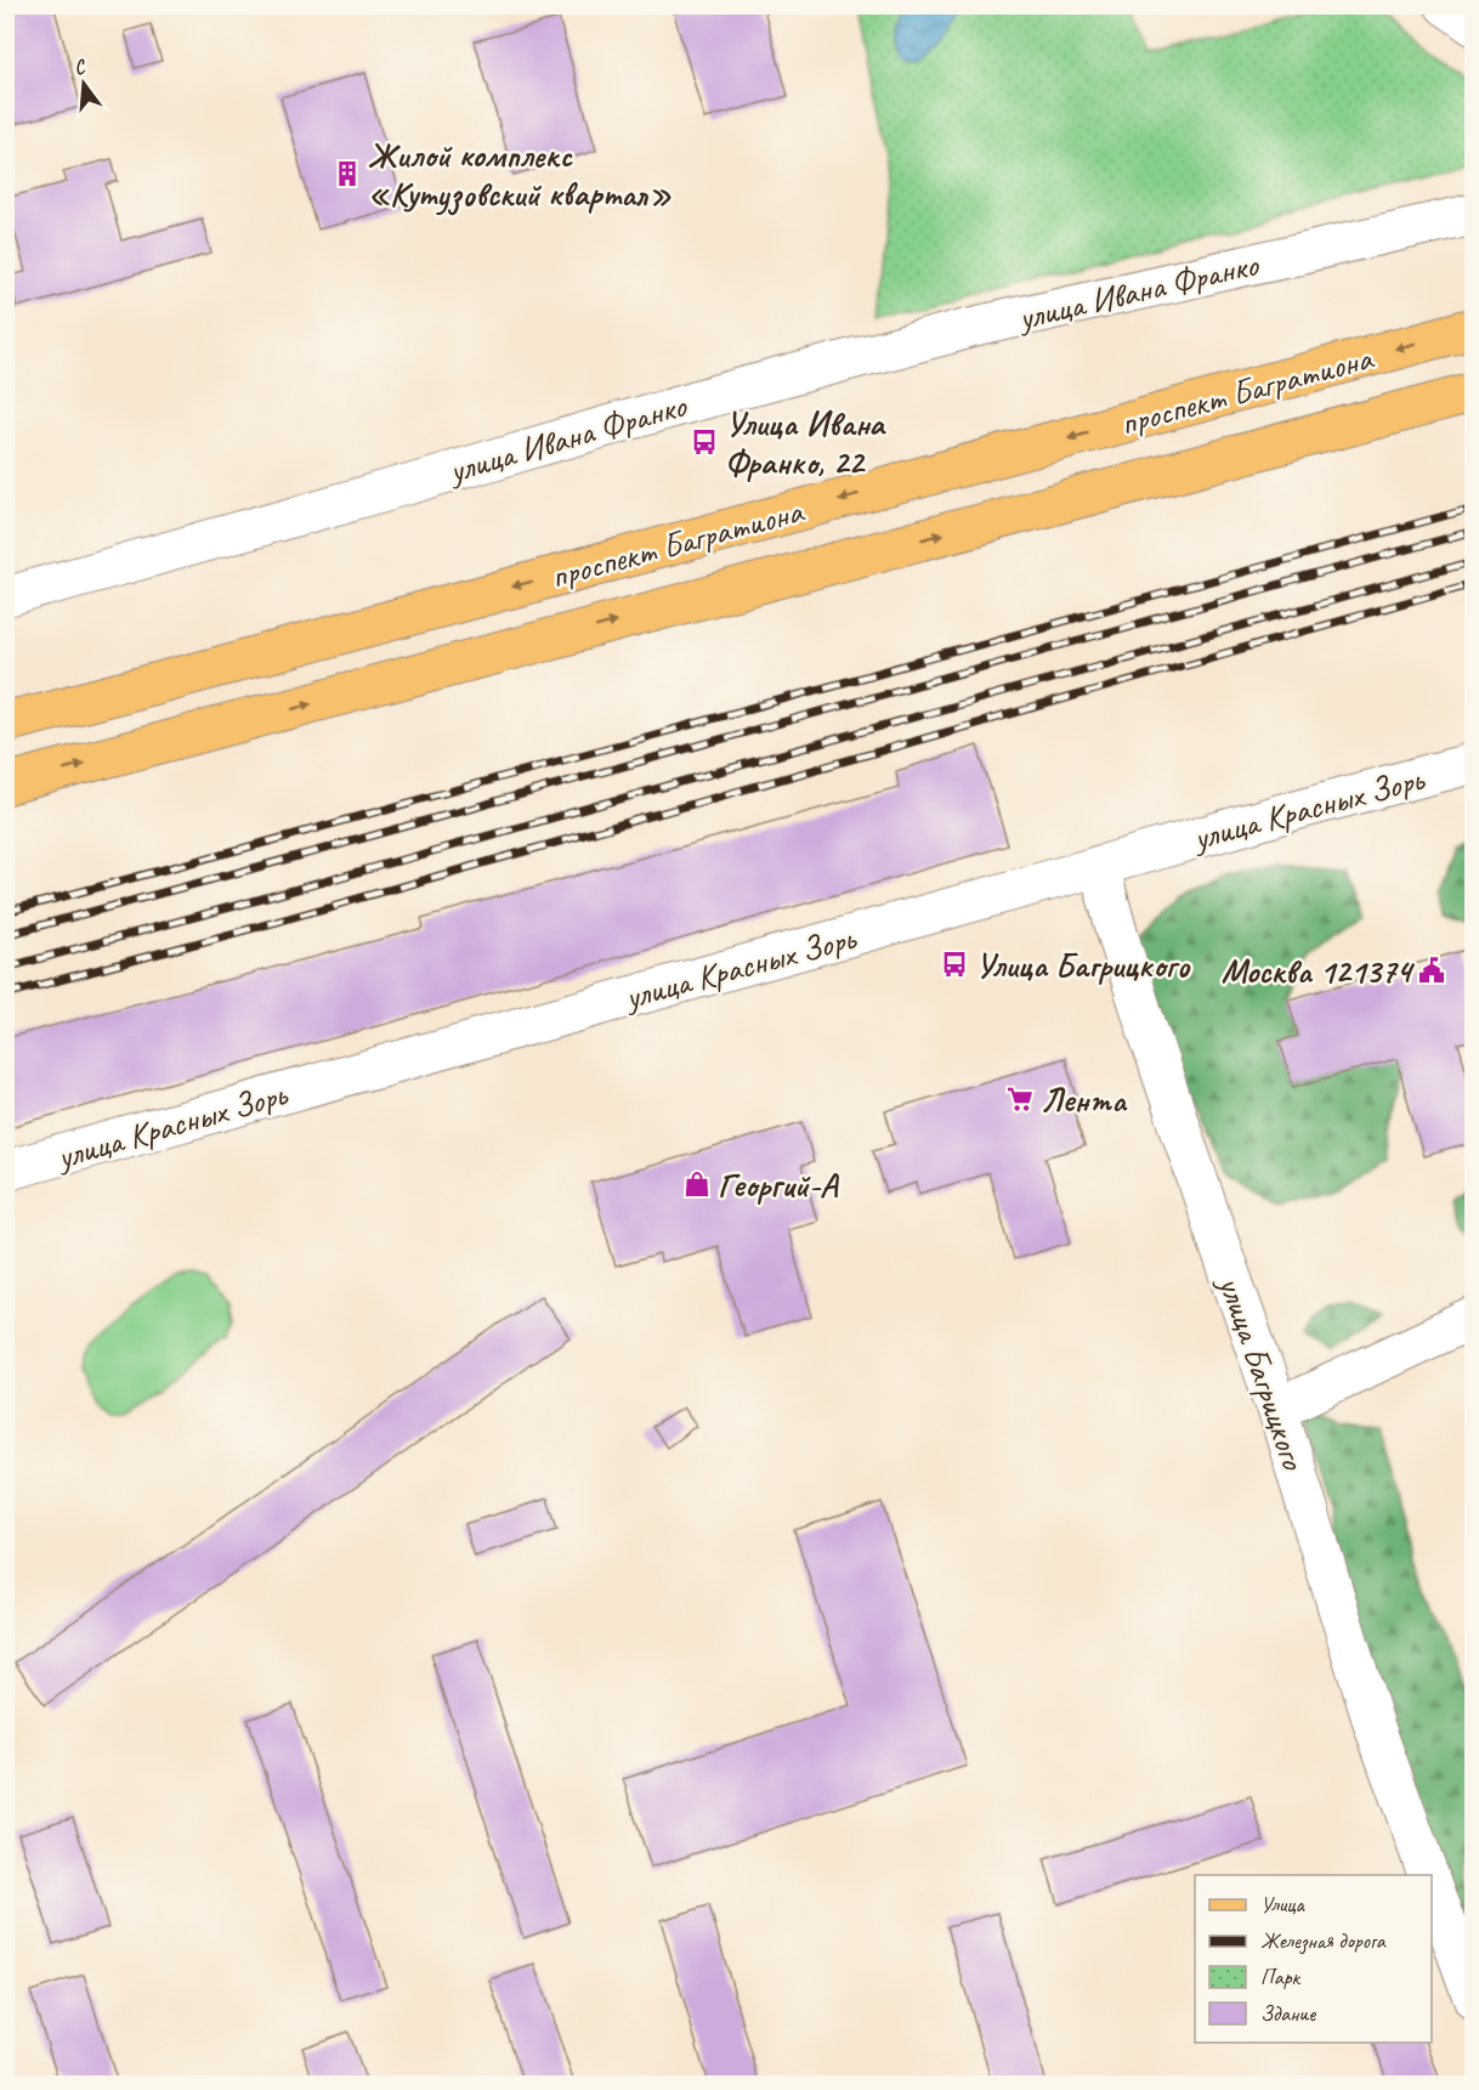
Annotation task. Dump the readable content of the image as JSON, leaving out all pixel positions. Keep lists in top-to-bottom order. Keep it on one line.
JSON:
{"streets":{"main road":["проспект Багратиона"],"street":["улица Ивана Франко","улица Красных Зорь","улица Багрицкого"]},"crossings":[["улица Красных Зорь","улица Багрицкого"]],"places":{"building":["Жилой комплекс «Кутузовский квартал»"],"bus stop":["Улица Ивана Франко, 22","Улица Багрицкого"],"public building":["Москва 121374"],"supermarket":["Лента"],"shop":["Георгий-А"]},"legend":["Улица","Железная дорога","Парк","Здание"],"north":"top"}
